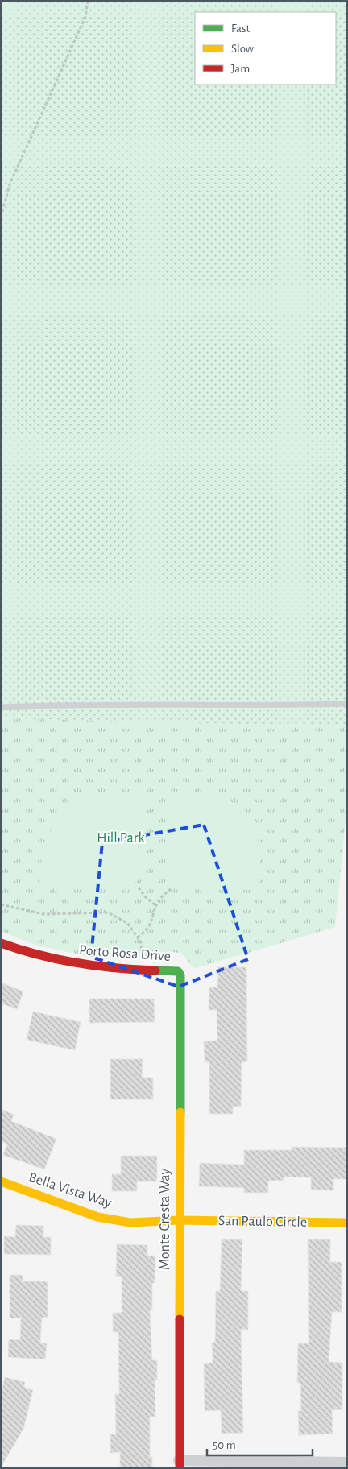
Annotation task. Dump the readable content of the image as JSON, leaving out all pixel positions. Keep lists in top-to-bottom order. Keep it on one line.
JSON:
{"streets":{"street":["Porto Rosa Drive","Bella Vista Way","Monte Cresta Way","San Paulo Circle"]},"crossings":[["Porto Rosa Drive","Monte Cresta Way"],["Bella Vista Way","Monte Cresta Way"],["Bella Vista Way","San Paulo Circle"],["Monte Cresta Way","San Paulo Circle"]],"parks":["Hill Park"],"legend":["Fast","Slow","Jam"],"scale_bar":"50 m"}
